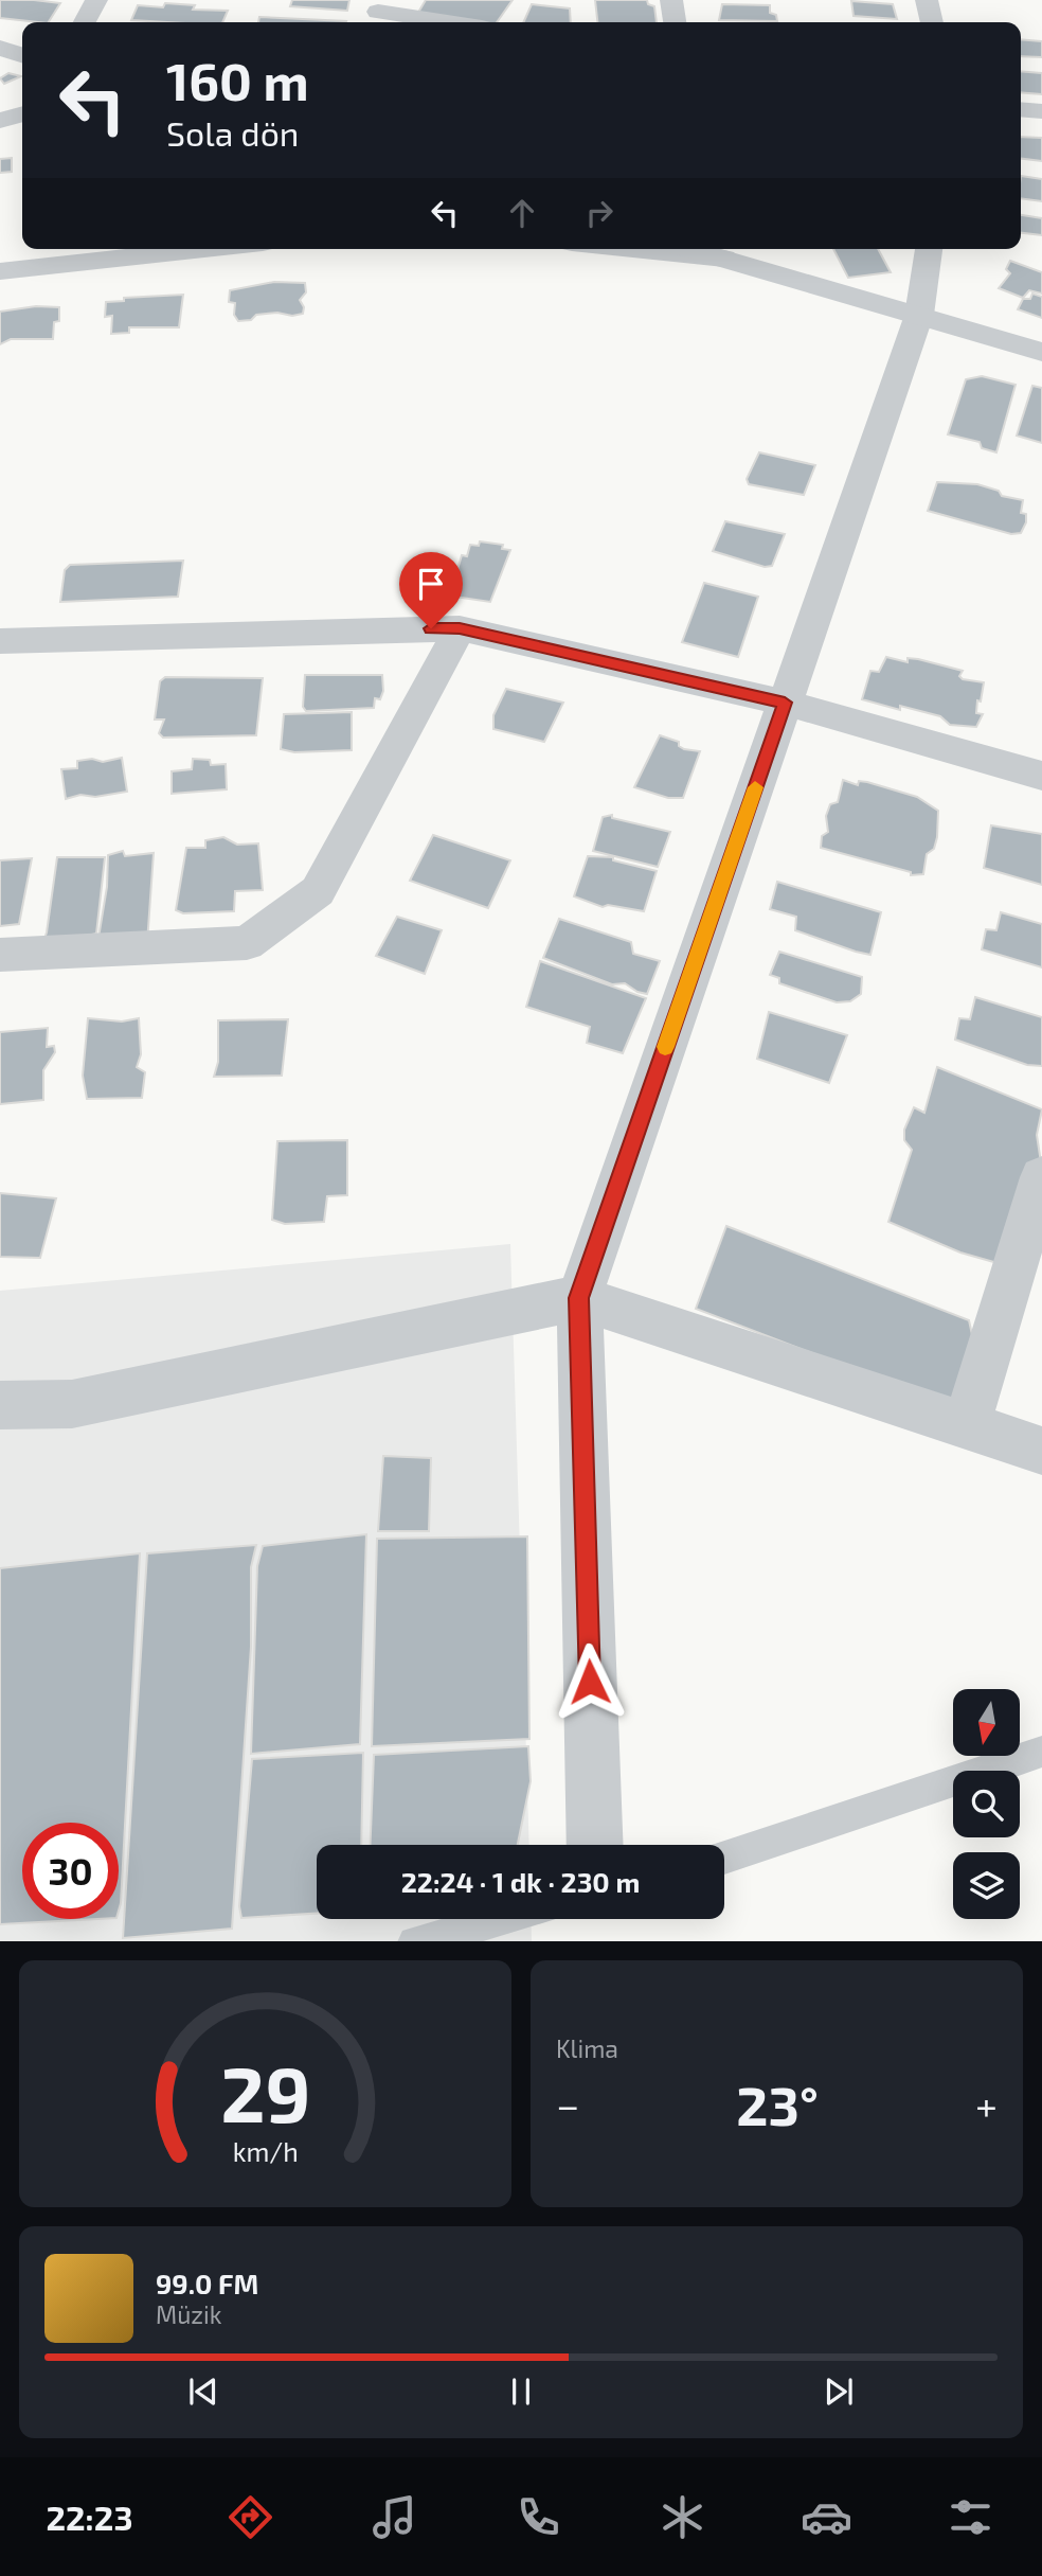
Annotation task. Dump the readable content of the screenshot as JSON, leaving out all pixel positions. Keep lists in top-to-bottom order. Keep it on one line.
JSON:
{"north":"bottom","page":{"turn":["160 m","Sola dön"],"limit":"30","trip":"22:24 · 1 dk · 230 m","tile":"Klima","heat":["−","23°","+"],"song":["99.0 FM","Müzik"],"tabs":"22:23","gauge":["29","km/h"]}}
